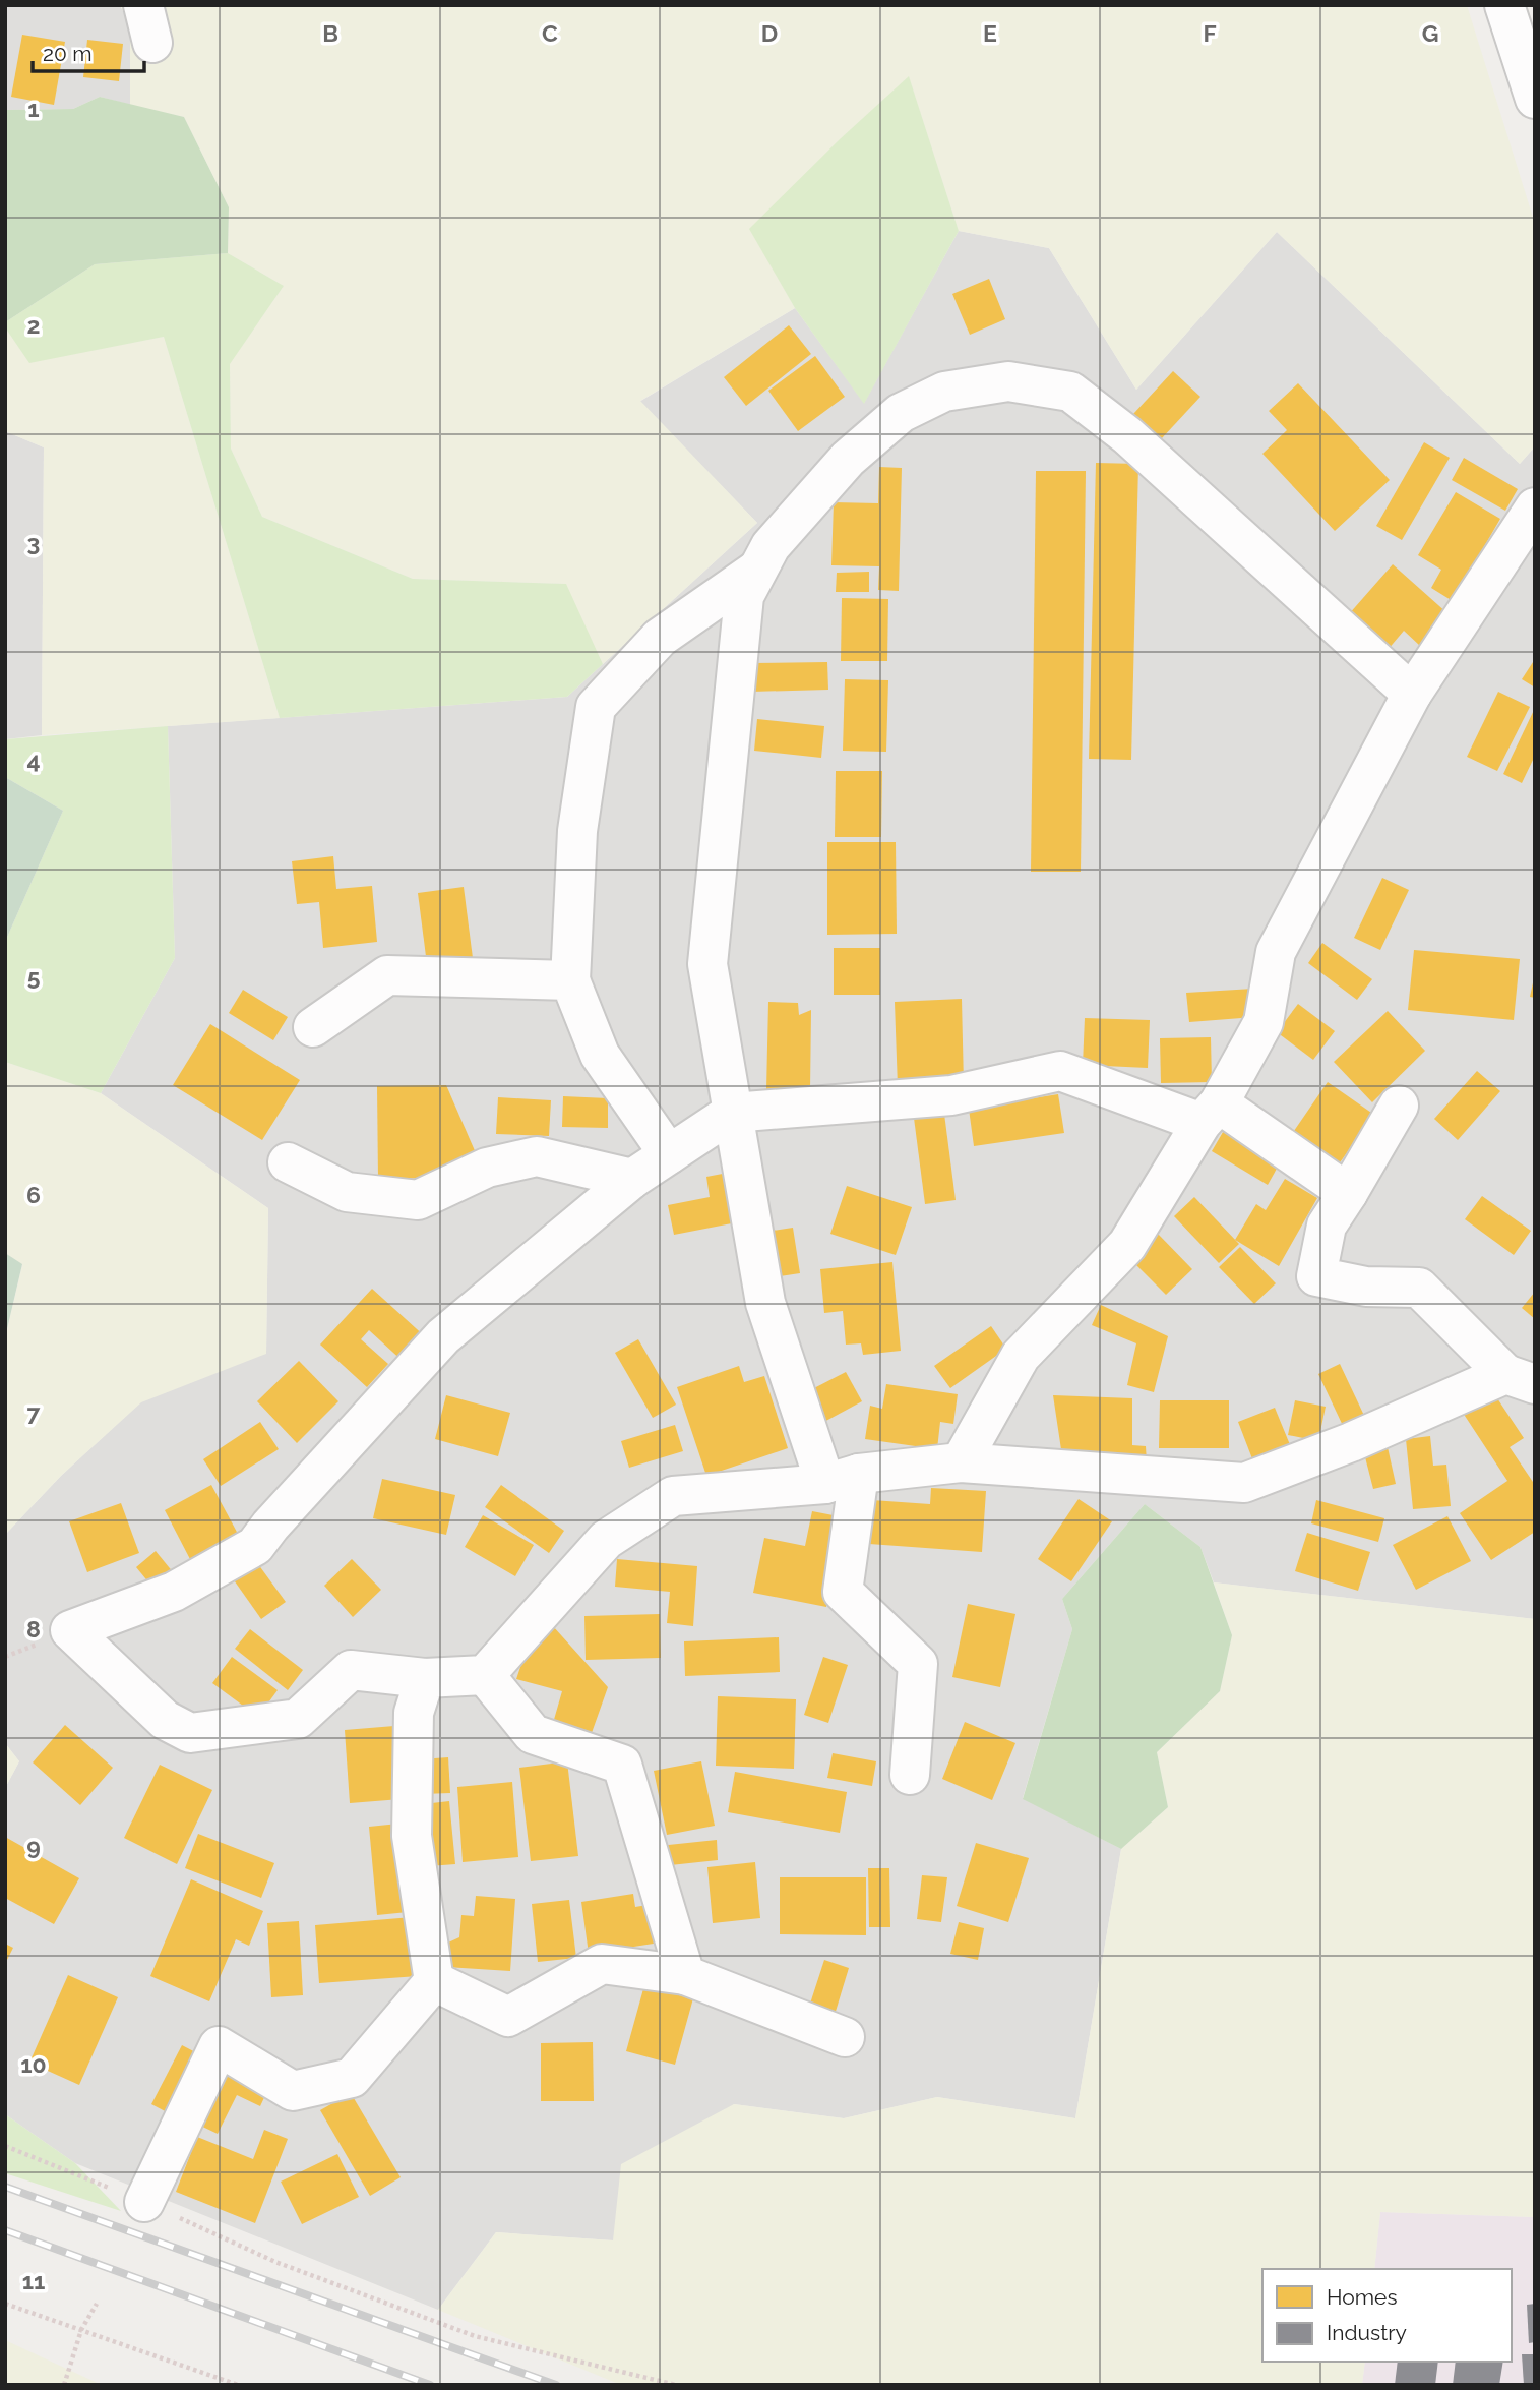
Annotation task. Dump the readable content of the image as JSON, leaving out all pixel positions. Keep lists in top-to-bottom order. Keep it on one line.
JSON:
{"legend":["Homes","Industry"],"scale_bar":"20 m","grid":{"columns":["B","C","D","E","F","G"],"rows":["1","2","3","4","5","6","7","8","9","10","11"]}}
